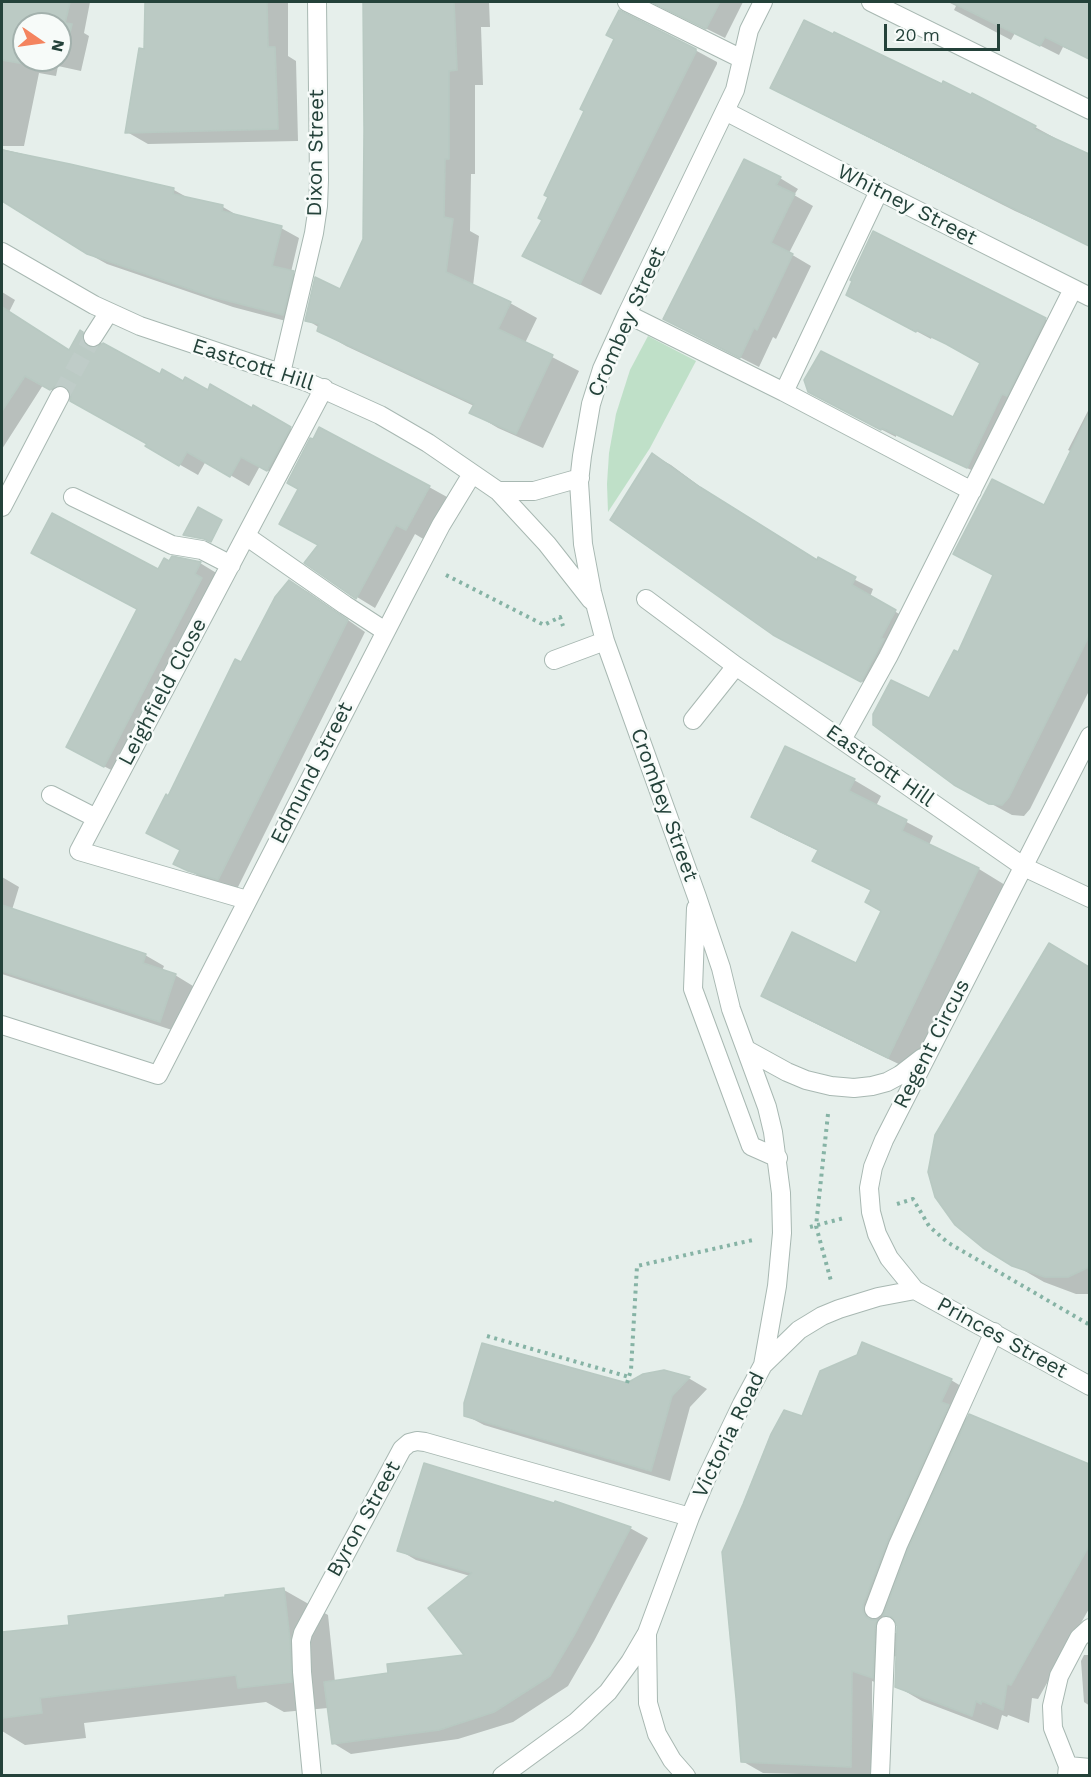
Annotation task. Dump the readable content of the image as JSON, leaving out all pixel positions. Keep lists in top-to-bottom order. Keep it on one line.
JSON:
{"streets":{"street":["Dixon Street","Whitney Street","Crombey Street","Eastcott Hill","Leighfield Close","Edmund Street","Regent Circus","Princes Street","Victoria Road","Byron Street"]},"crossings":[["Dixon Street","Eastcott Hill"],["Whitney Street","Crombey Street"],["Crombey Street","Eastcott Hill"],["Crombey Street","Victoria Road"],["Eastcott Hill","Leighfield Close"],["Eastcott Hill","Edmund Street"],["Eastcott Hill","Regent Circus"],["Leighfield Close","Edmund Street"],["Regent Circus","Princes Street"],["Regent Circus","Victoria Road"],["Princes Street","Victoria Road"],["Victoria Road","Byron Street"]],"scale_bar":"20 m","north":"right"}
